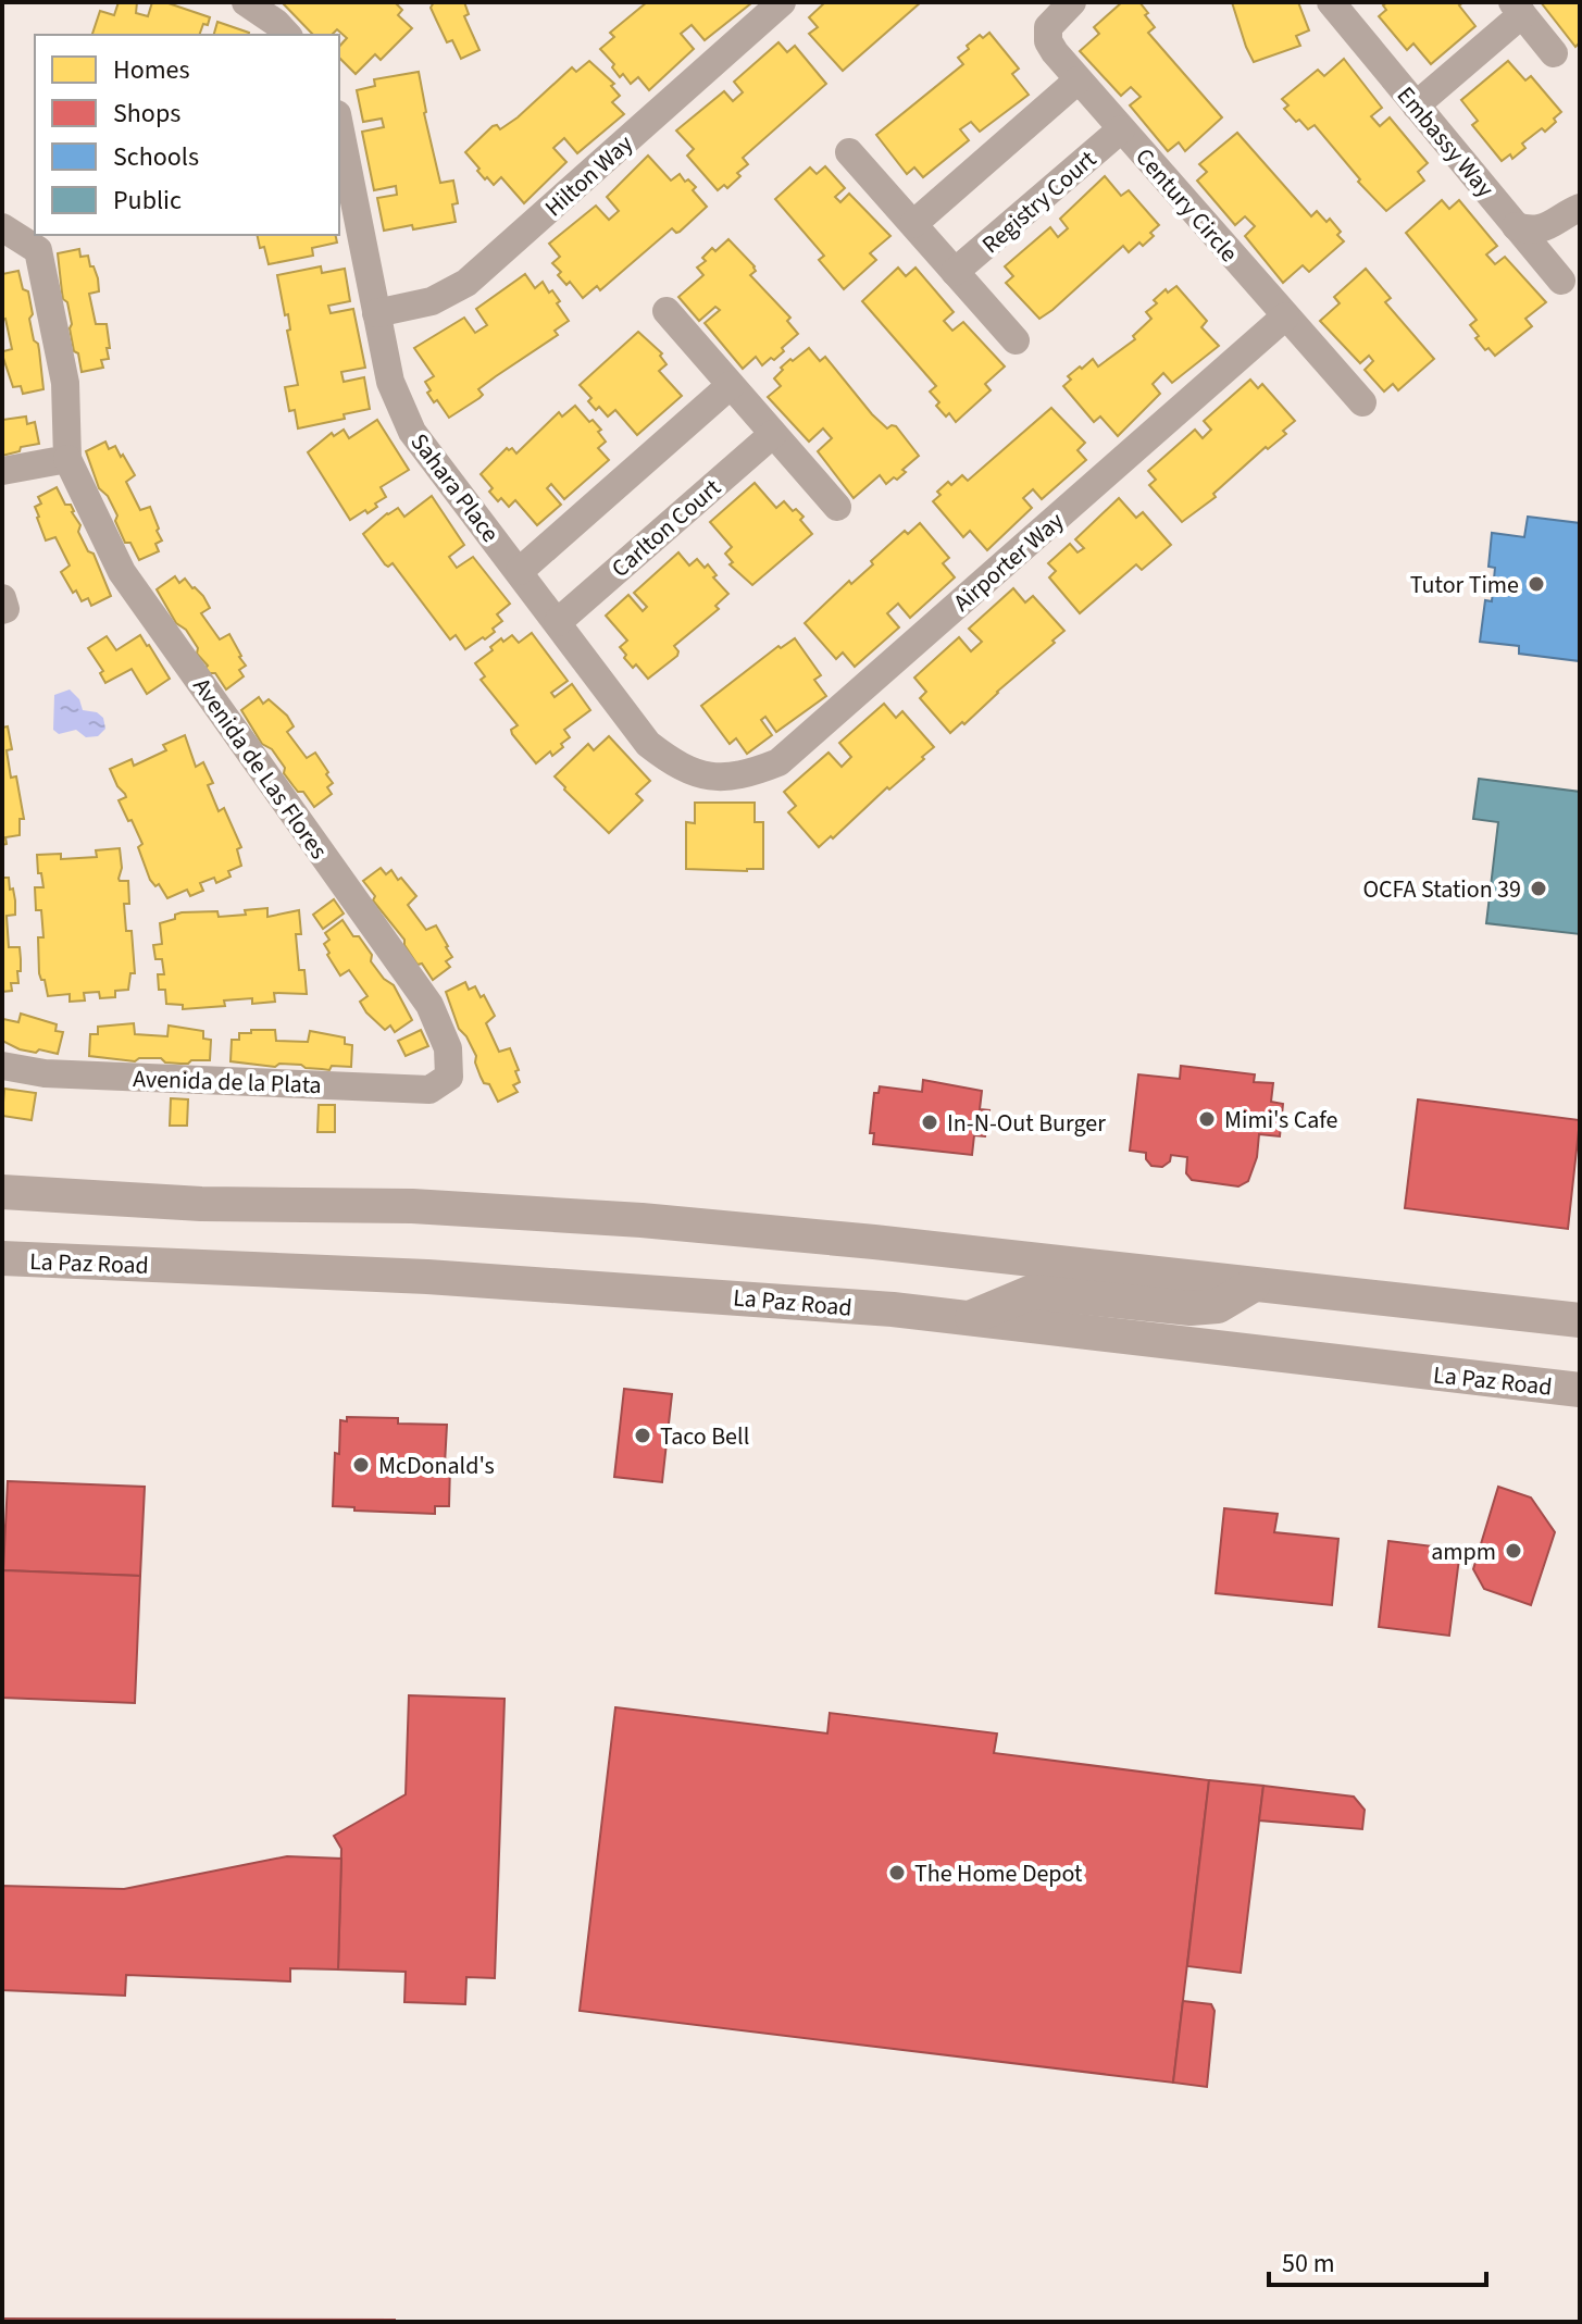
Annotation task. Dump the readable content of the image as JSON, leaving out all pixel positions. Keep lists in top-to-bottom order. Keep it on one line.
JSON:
{"streets":{"main road":["La Paz Road"],"street":["Embassy Way","Hilton Way","Registry Court","Century Circle","Sahara Place","Carlton Court","Airporter Way","Avenida de Las Flores","Avenida de la Plata"]},"crossings":[["Hilton Way","Sahara Place"],["Registry Court","Century Circle"],["Century Circle","Airporter Way"],["Sahara Place","Carlton Court"],["Sahara Place","Airporter Way"],["Avenida de Las Flores","Avenida de la Plata"]],"places":["Tutor Time","OCFA Station 39","Mimi's Cafe","In-N-Out Burger","Taco Bell","McDonald's","ampm","The Home Depot"],"legend":["Homes","Shops","Schools","Public"],"scale_bar":"50 m"}
